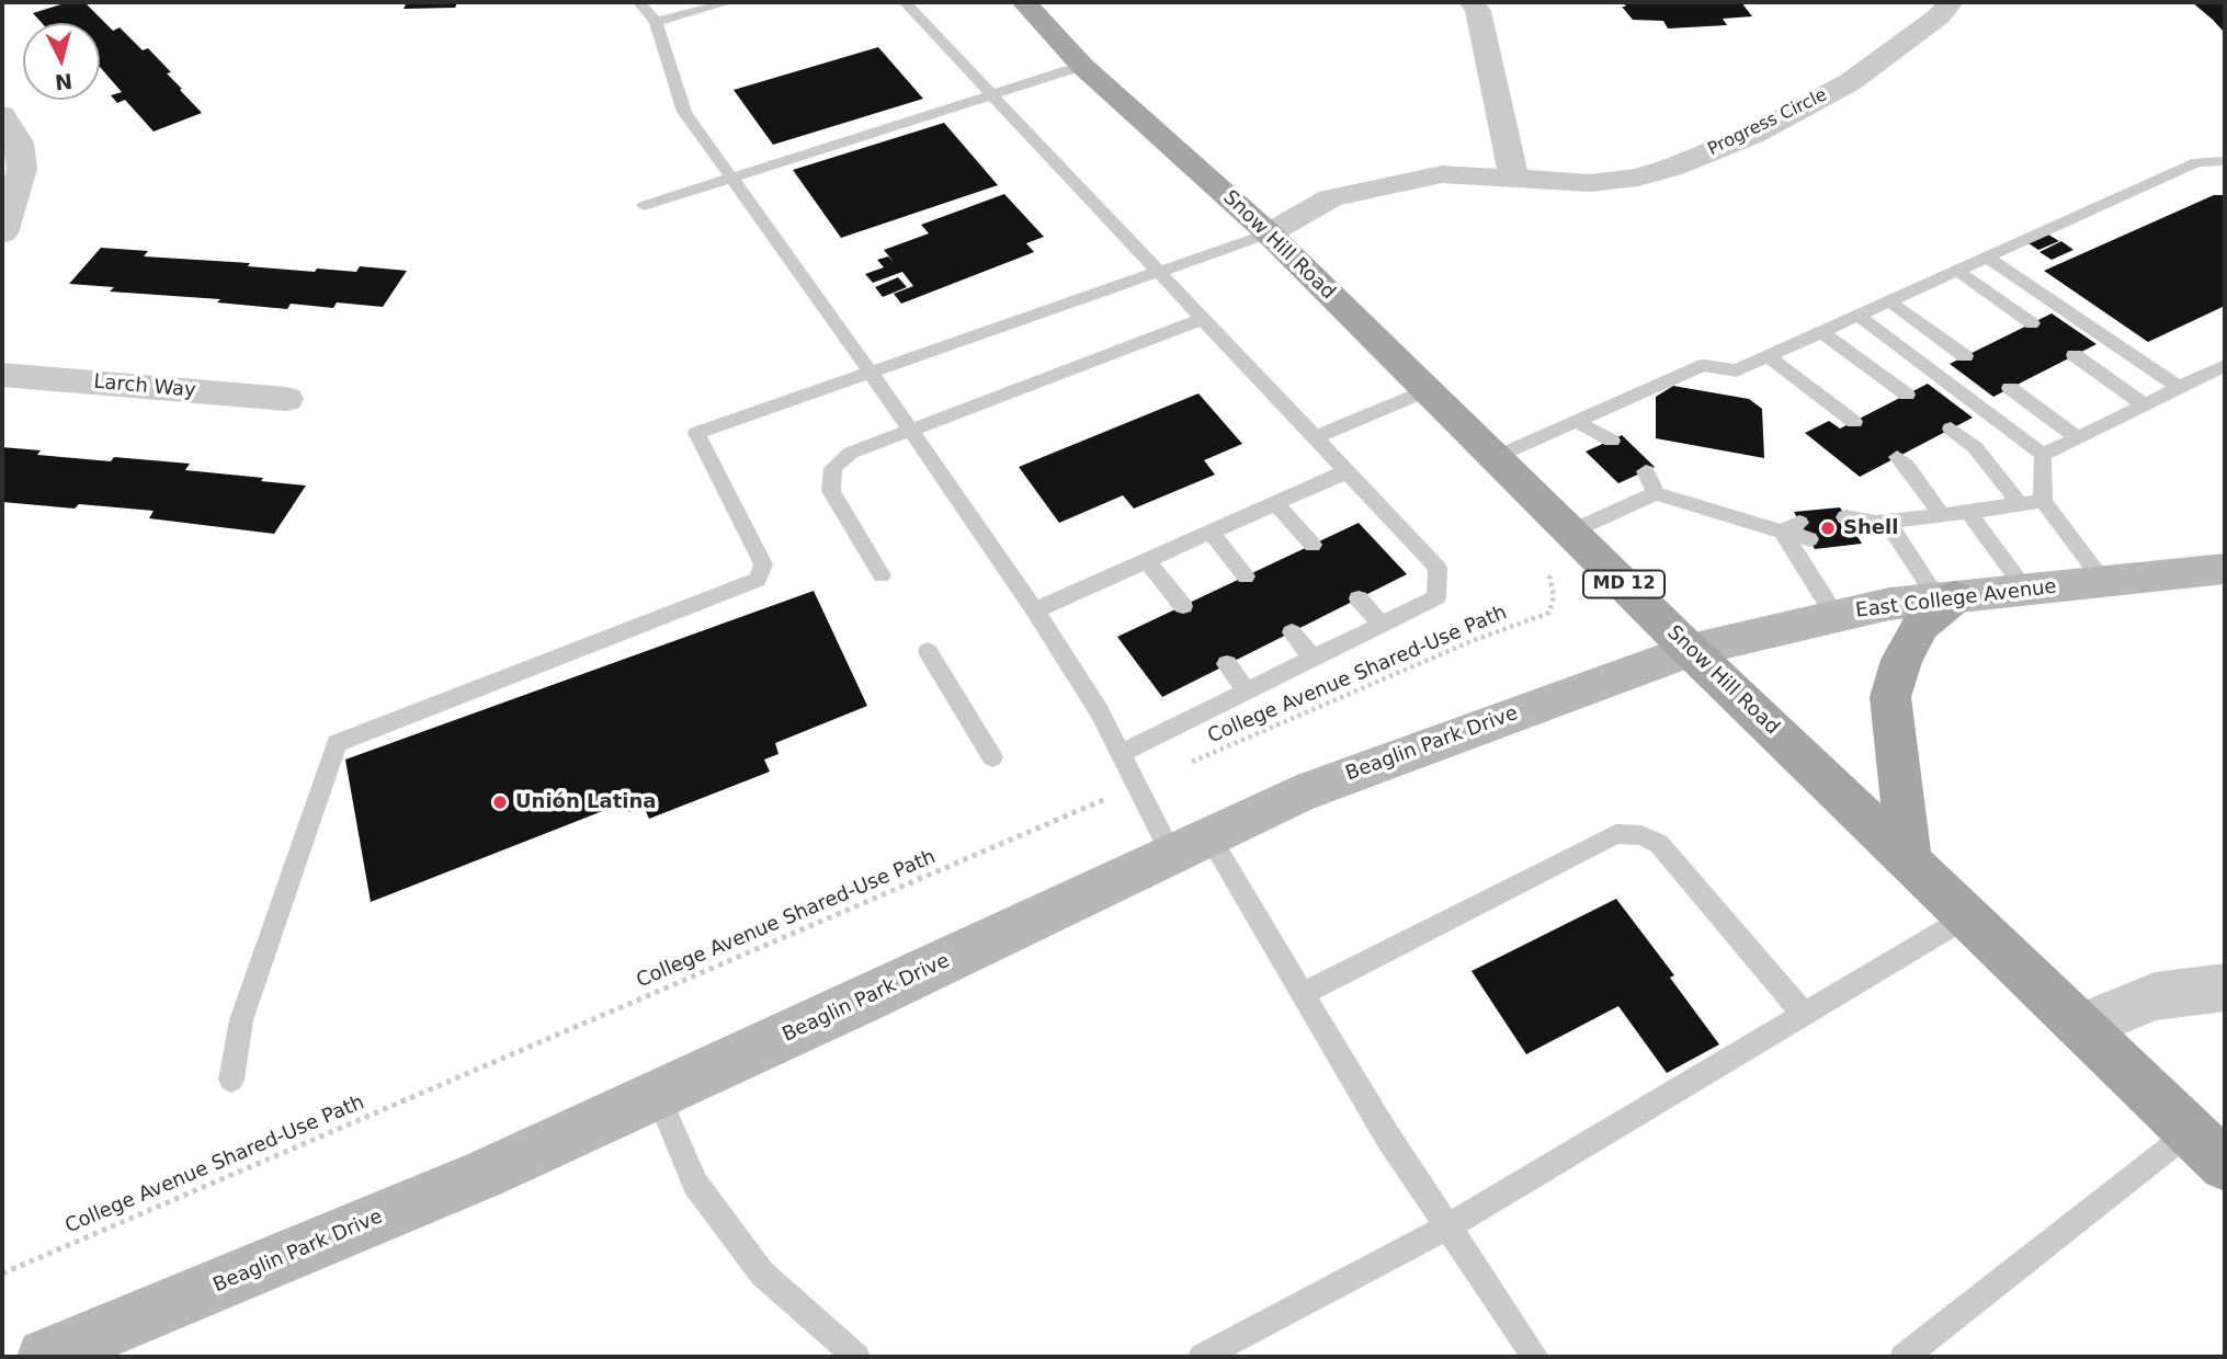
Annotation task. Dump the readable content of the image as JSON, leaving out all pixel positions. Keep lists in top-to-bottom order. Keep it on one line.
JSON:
{"streets":{"main road":["Snow Hill Road","MD 12","East College Avenue","Beaglin Park Drive"],"street":["Progress Circle","Larch Way"],"path":["College Avenue Shared-Use Path"]},"crossings":[["Progress Circle","Snow Hill Road"],["Snow Hill Road","East College Avenue"],["Snow Hill Road","Beaglin Park Drive"],["East College Avenue","Beaglin Park Drive"]],"places":["Shell","Unión Latina"],"north":"bottom"}
